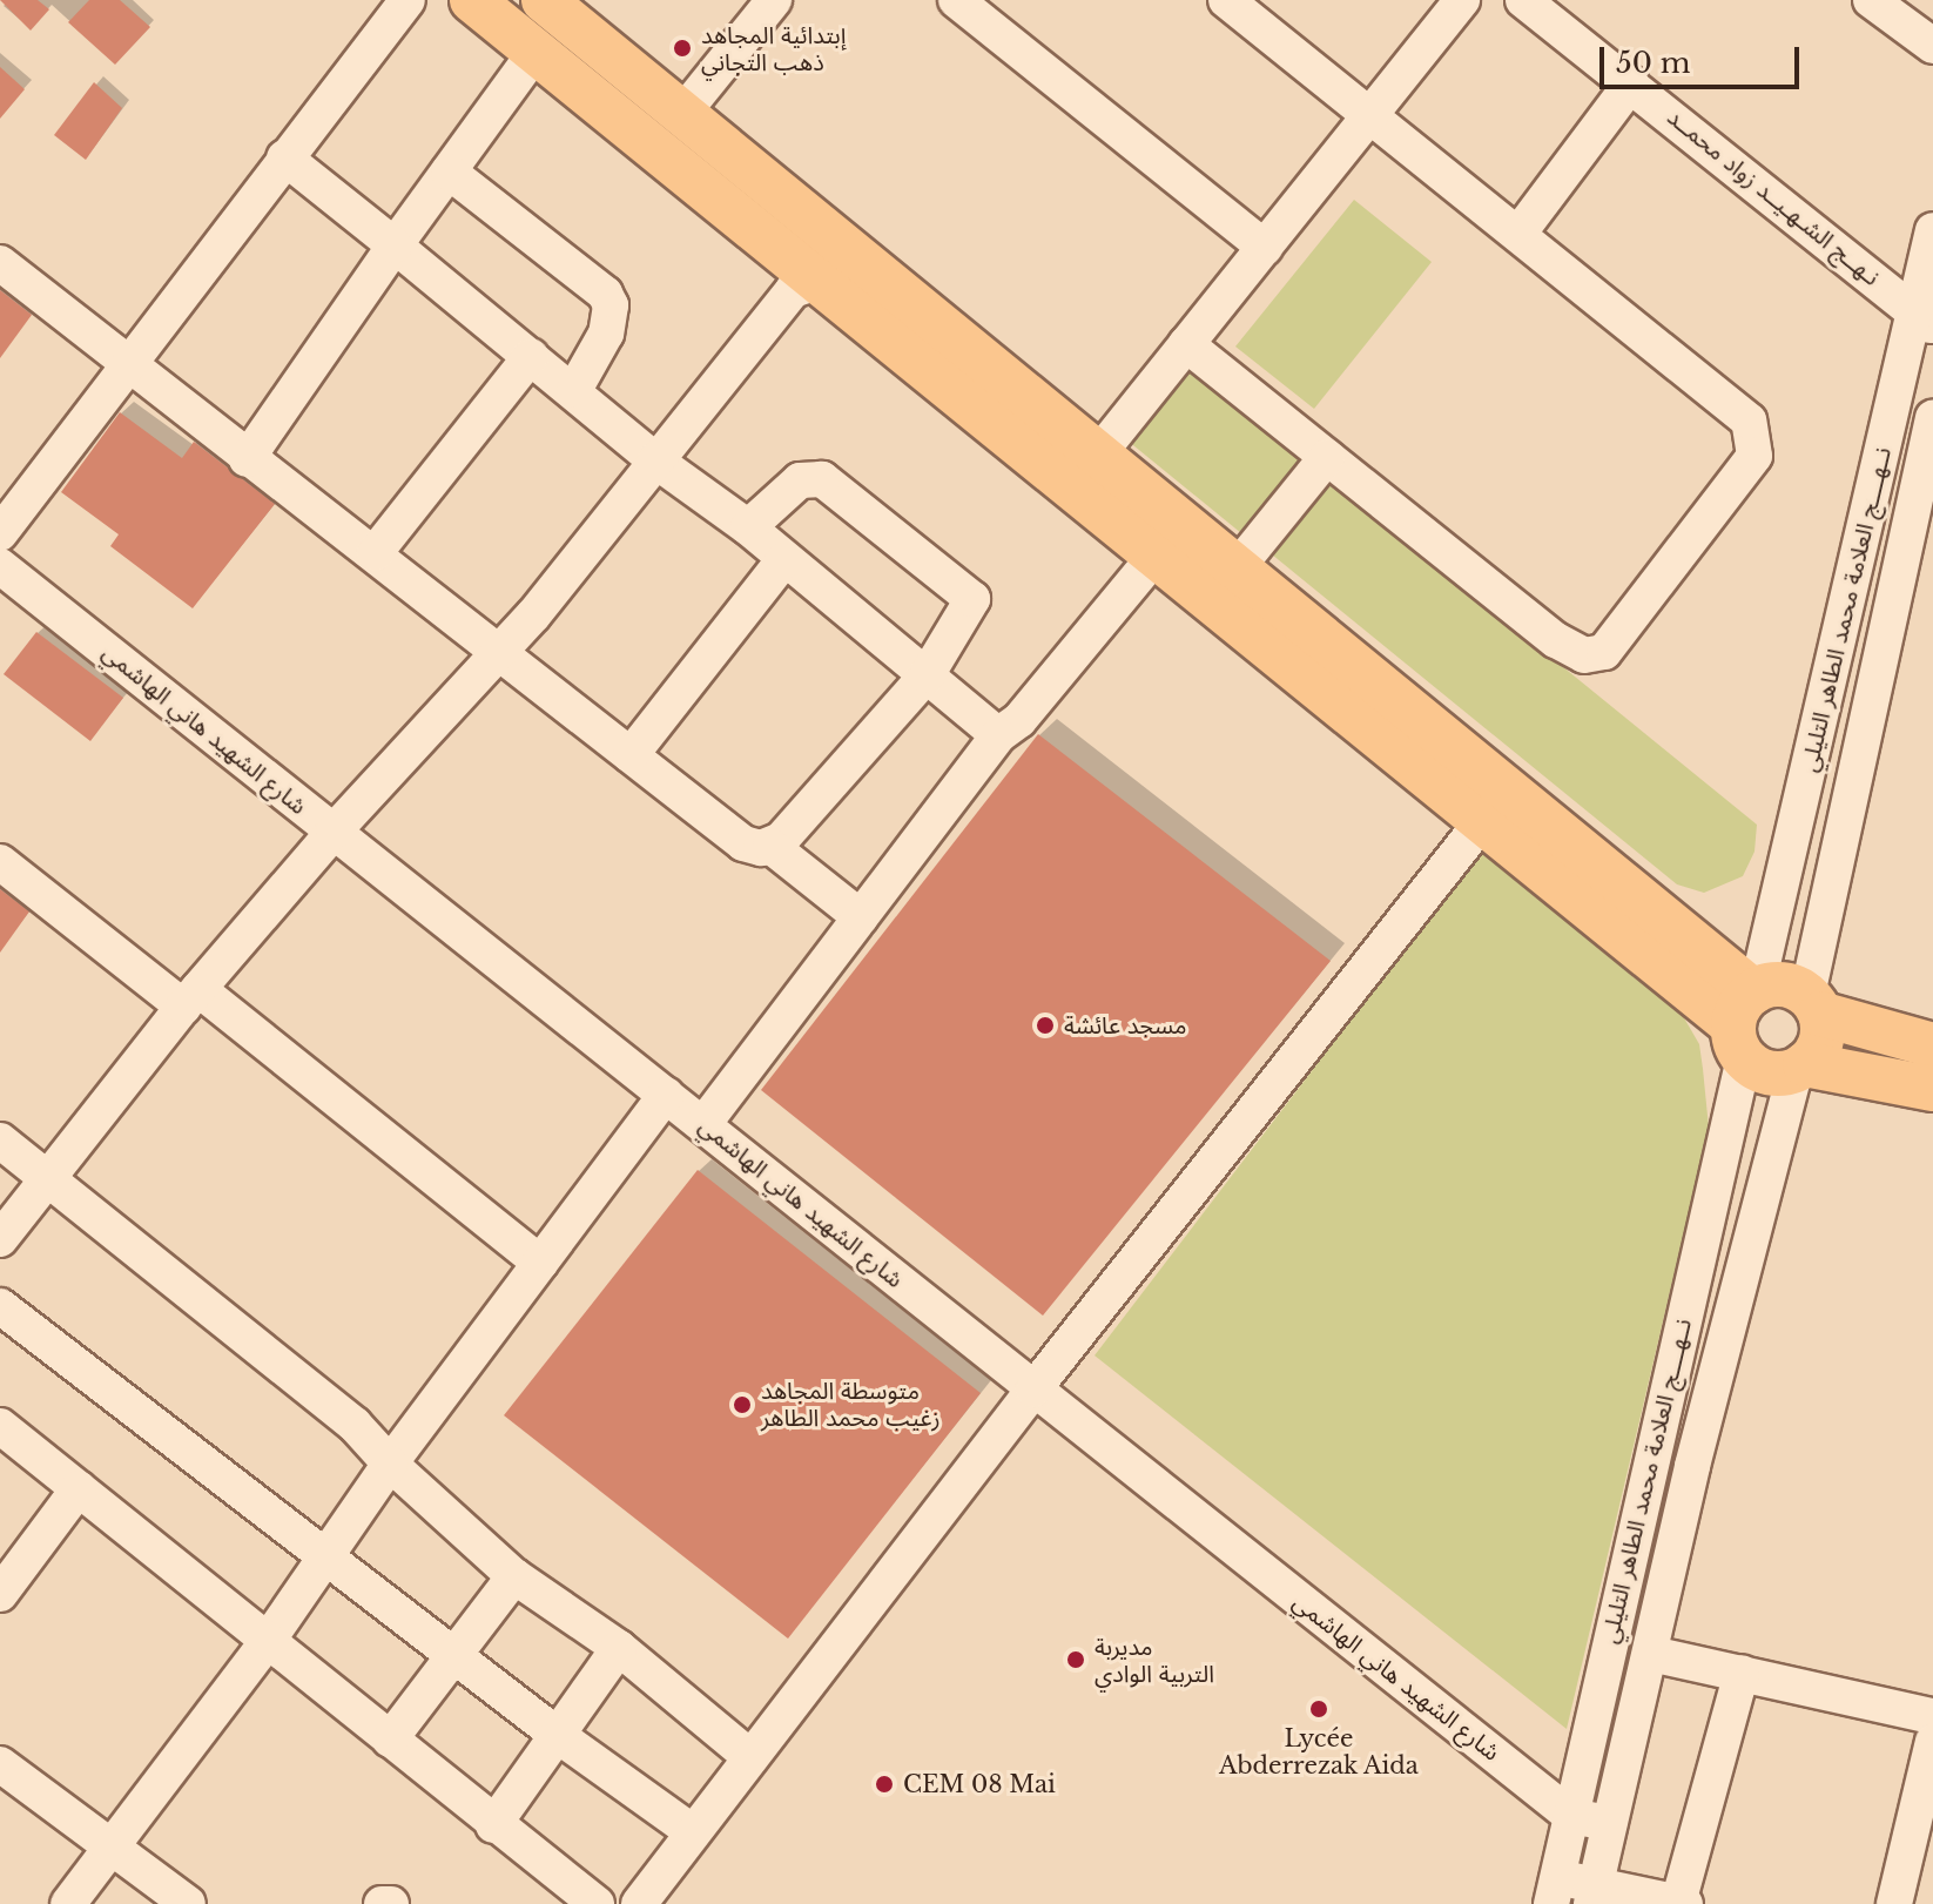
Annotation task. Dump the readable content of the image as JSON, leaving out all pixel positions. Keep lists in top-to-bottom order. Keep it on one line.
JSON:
{"streets":{"street":["نـهــج الشـهـيــد زواد محمــد","نــهــــج العلامة محمد الطاهر التليلي","شارع الشهيد هاني الهاشمي"]},"crossings":[["نـهــج الشـهـيــد زواد محمــد","نــهــــج العلامة محمد الطاهر التليلي"],["نــهــــج العلامة محمد الطاهر التليلي","شارع الشهيد هاني الهاشمي"]],"places":["إبتدائية المجاهد ذهب التجاني","مسجد عائشة","متوسطة المجاهد زغيب محمد الطاهر","مديربة التربية الوادي","Lycée Abderrezak Aida","CEM 08 Mai"],"scale_bar":"50 m"}
